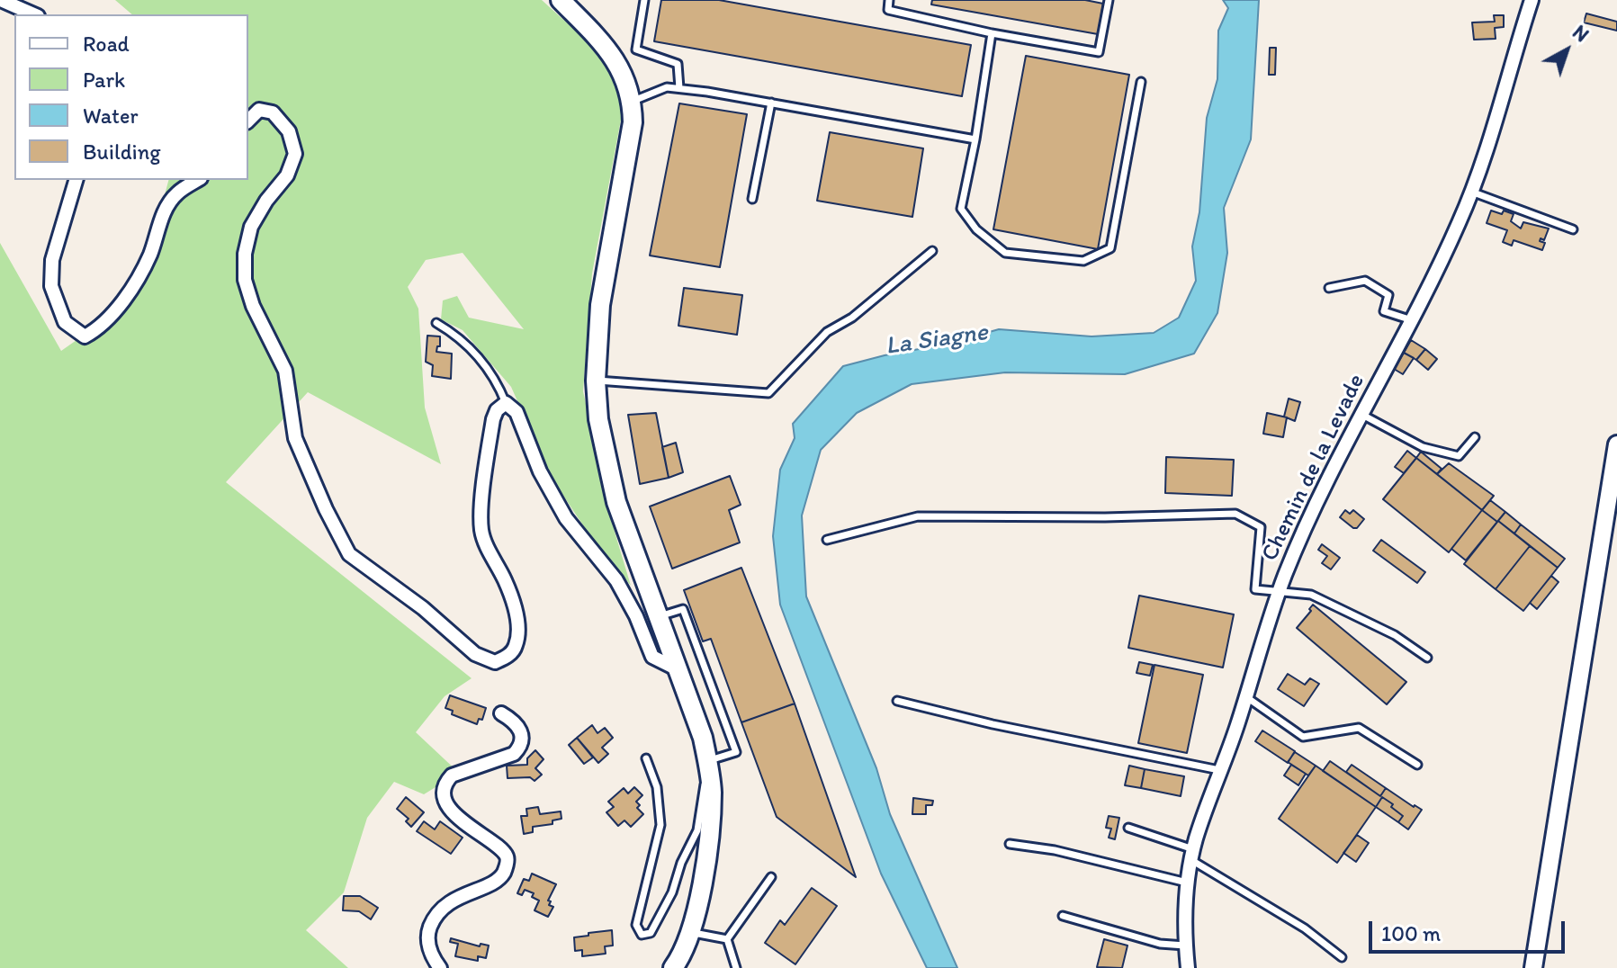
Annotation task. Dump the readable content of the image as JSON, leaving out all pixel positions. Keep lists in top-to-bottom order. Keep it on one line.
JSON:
{"streets":{"street":["Chemin de la Levade"]},"water":["La Siagne"],"legend":["Road","Park","Water","Building"],"scale_bar":"100 m","north":"top right"}
